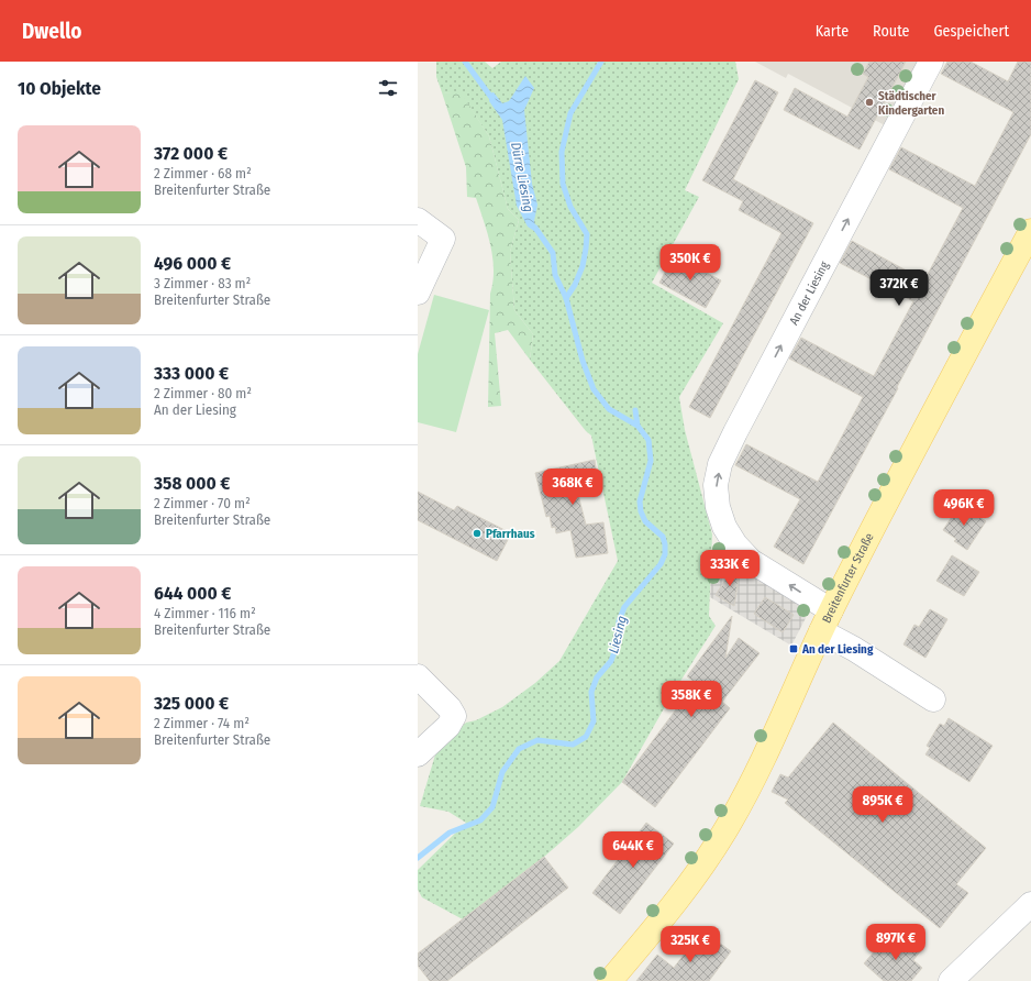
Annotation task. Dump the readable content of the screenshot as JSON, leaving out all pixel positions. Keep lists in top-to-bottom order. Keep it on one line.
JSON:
{"streets":{"main road":["Breitenfurter Straße"],"street":["An der Liesing"]},"crossings":[["An der Liesing","Breitenfurter Straße"]],"one_way":["An der Liesing"],"water":["Dürre Liesing","Liesing"],"places":{"other":["Städtischer Kindergarten","Pfarrhaus"],"transit":["An der Liesing"]},"page":{"header":"Dwello","nav":["Karte","Route","Gespeichert"],"heading":"10 Objekte","list":[{"name":"372 000 €","note":"2 Zimmer · 68 m² · Breitenfurter Straße"},{"name":"496 000 €","note":"3 Zimmer · 83 m² · Breitenfurter Straße"},{"name":"333 000 €","note":"2 Zimmer · 80 m² · An der Liesing"},{"name":"358 000 €","note":"2 Zimmer · 70 m² · Breitenfurter Straße"},{"name":"644 000 €","note":"4 Zimmer · 116 m² · Breitenfurter Straße"},{"name":"325 000 €","note":"2 Zimmer · 74 m² · Breitenfurter Straße"}],"price":["350K €","372K €","368K €","496K €","333K €","358K €","895K €","644K €","897K €","325K €"]}}
